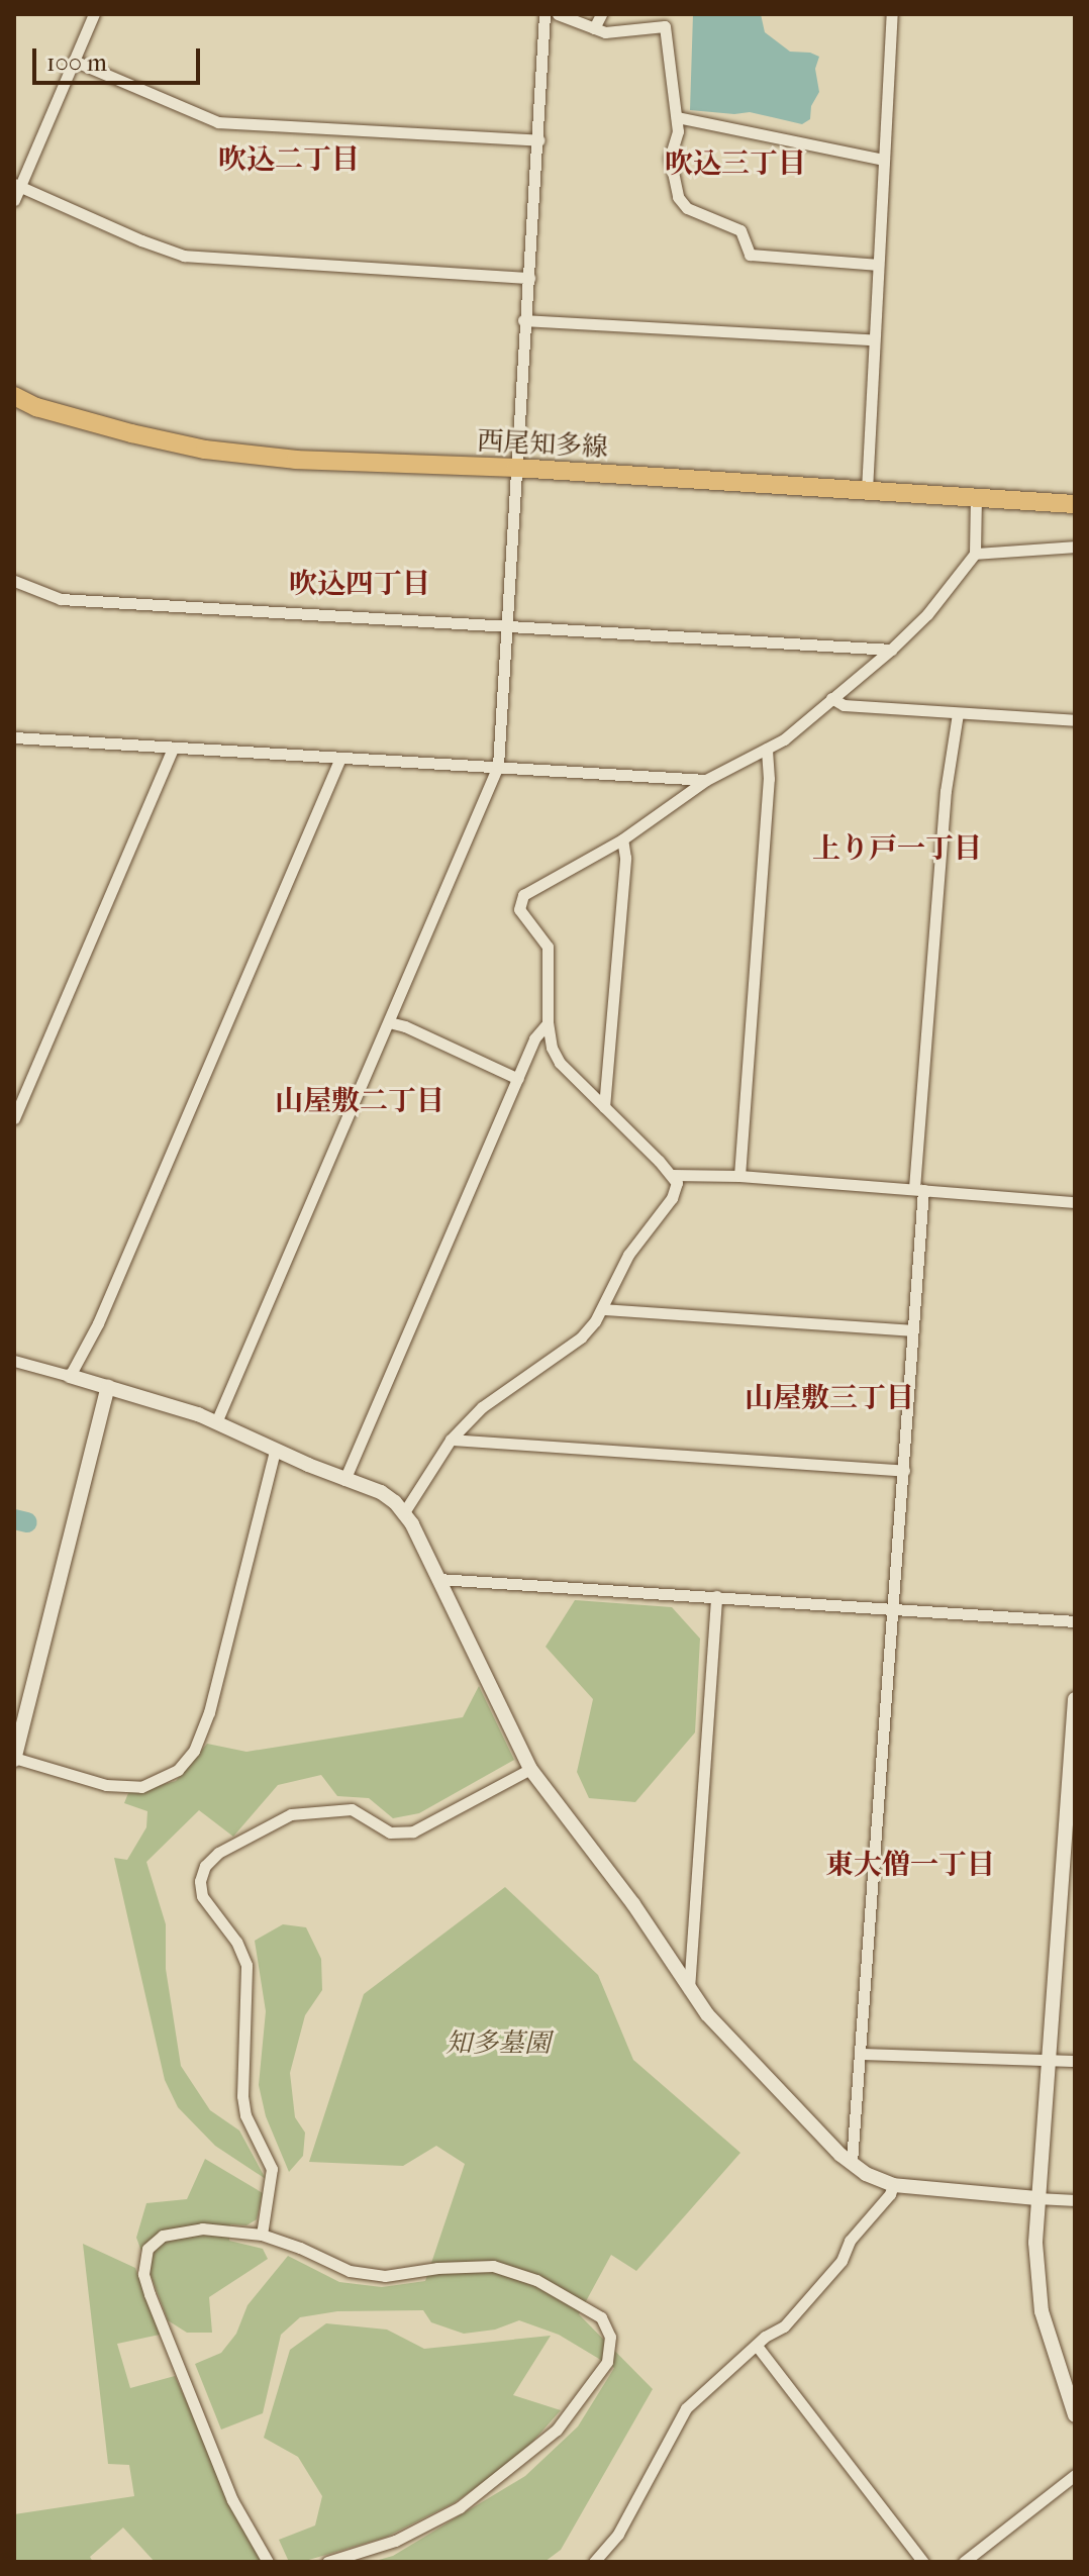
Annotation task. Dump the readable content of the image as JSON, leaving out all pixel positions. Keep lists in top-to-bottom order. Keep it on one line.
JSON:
{"streets":{"main road":["西尾知多線"]},"districts":["吹込二丁目","吹込三丁目","吹込四丁目","上り戸一丁目","山屋敷二丁目","山屋敷三丁目","東大僧一丁目"],"parks":["知多墓園"],"scale_bar":"100 m"}
